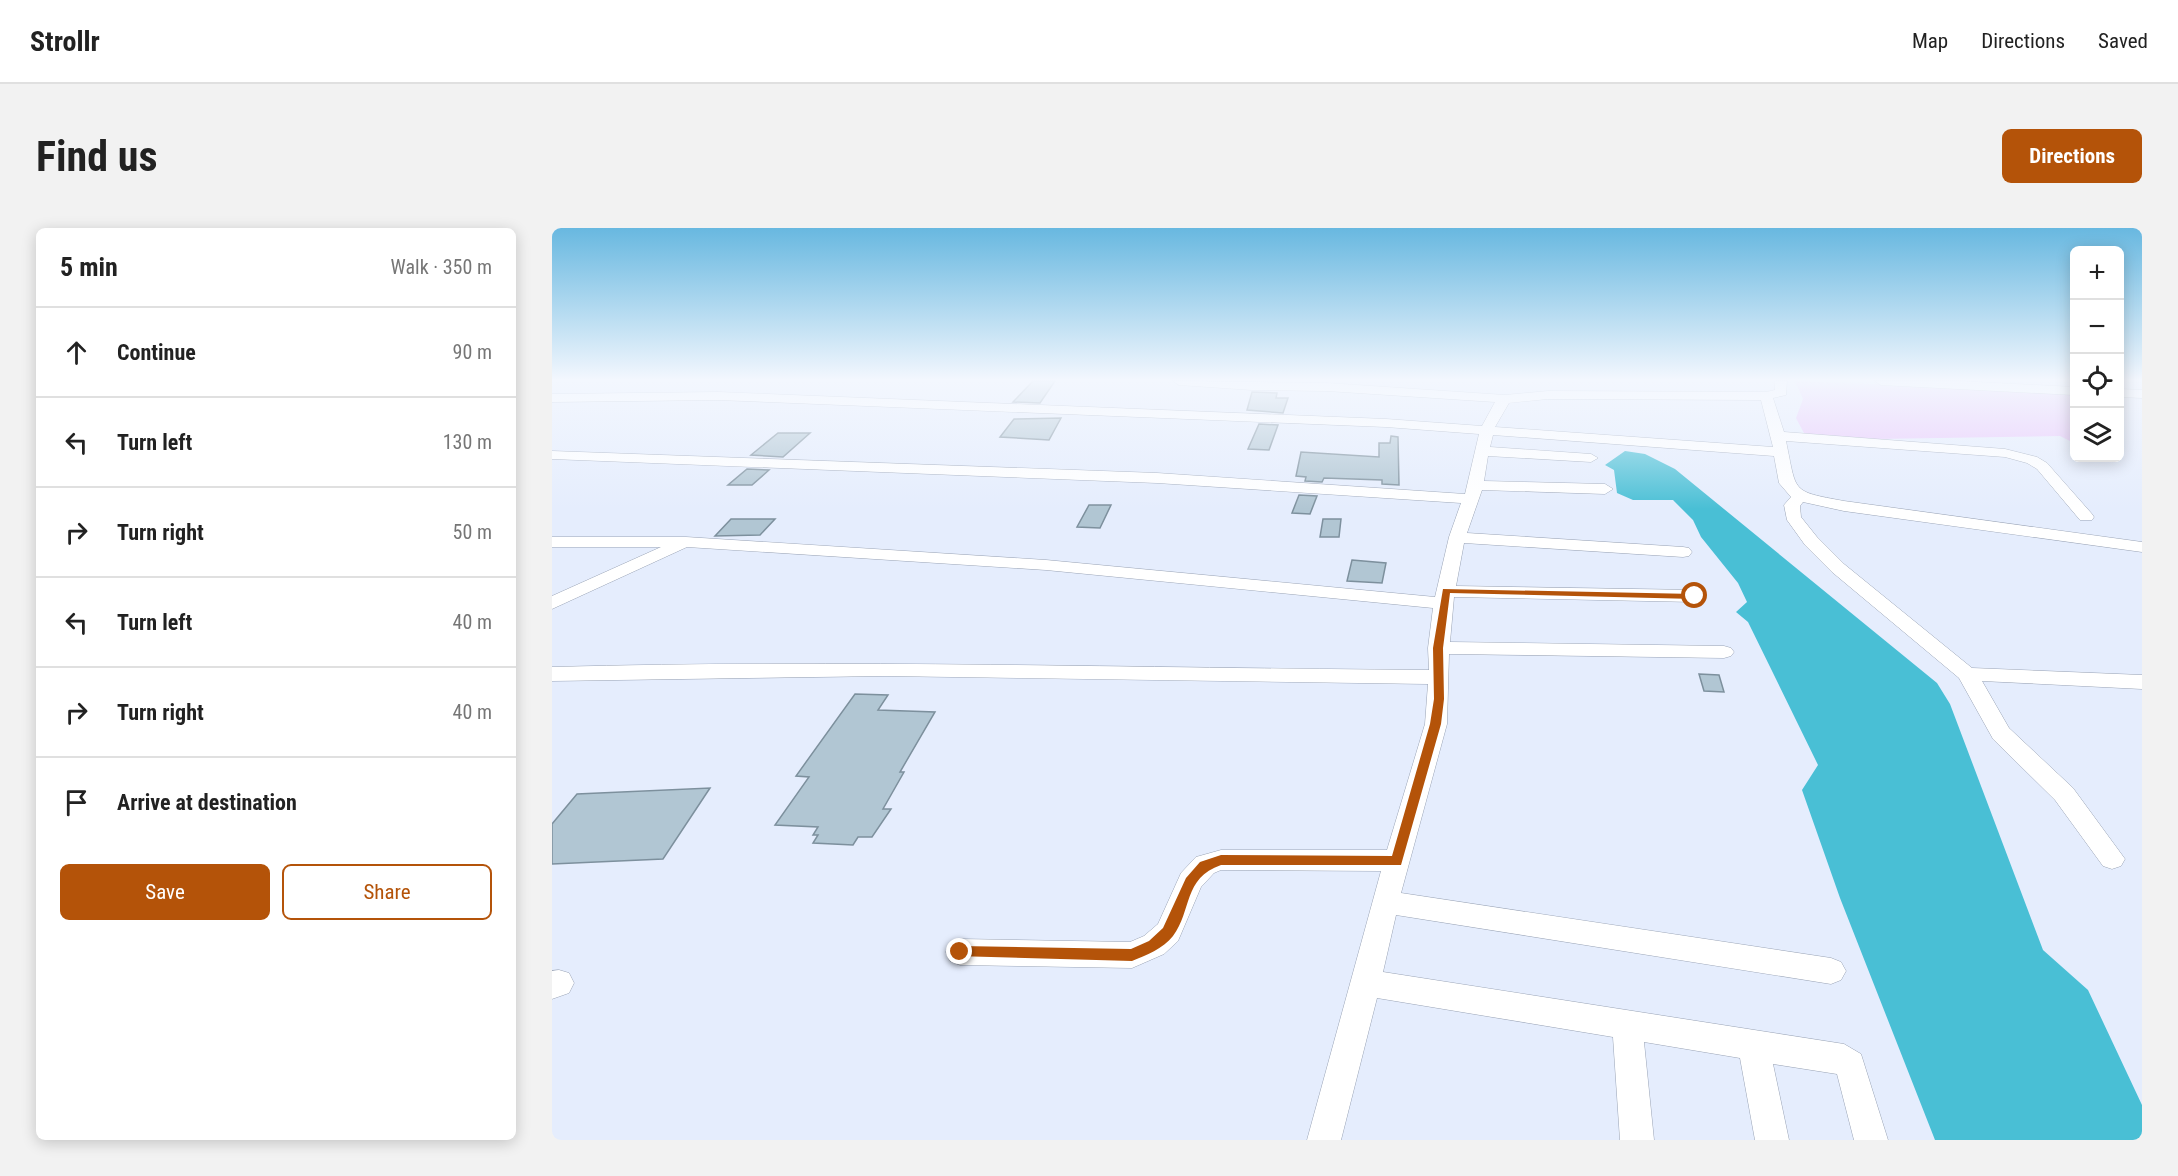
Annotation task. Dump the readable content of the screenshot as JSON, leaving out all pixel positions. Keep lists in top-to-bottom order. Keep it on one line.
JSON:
{"page":{"header":"Strollr","nav":["Map","Directions","Saved"],"buttons":["Directions",["Save","Share"]],"title":"Find us","heading":["5 min","Walk · 350 m"],"map_buttons":["+","−"],"list":[["Continue","90 m"],["Turn left","130 m"],["Turn right","50 m"],["Turn left","40 m"],["Turn right","40 m"],"Arrive at destination"]}}
